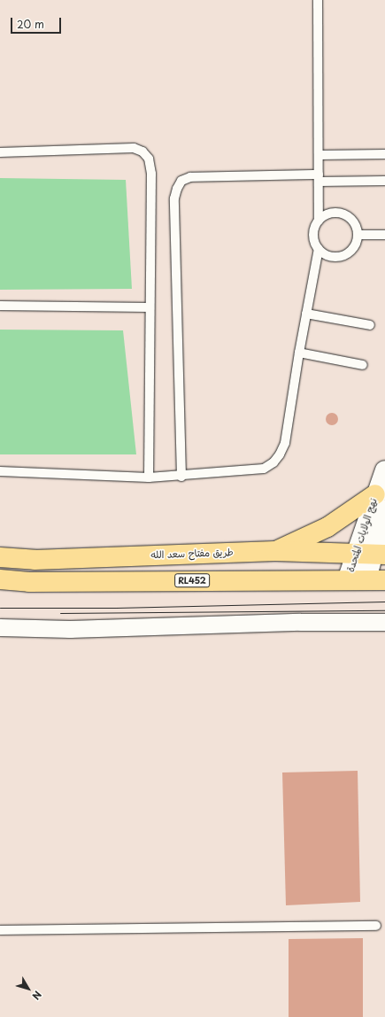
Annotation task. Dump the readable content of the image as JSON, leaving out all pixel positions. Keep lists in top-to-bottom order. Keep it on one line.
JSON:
{"streets":{"highway":["طريق مفتاح سعد الله","RL452"],"street":["نهج الولايات المتحدة"]},"crossings":[["نهج الولايات المتحدة","طريق مفتاح سعد الله"],["نهج الولايات المتحدة","RL452"]],"scale_bar":"20 m","north":"bottom right"}
